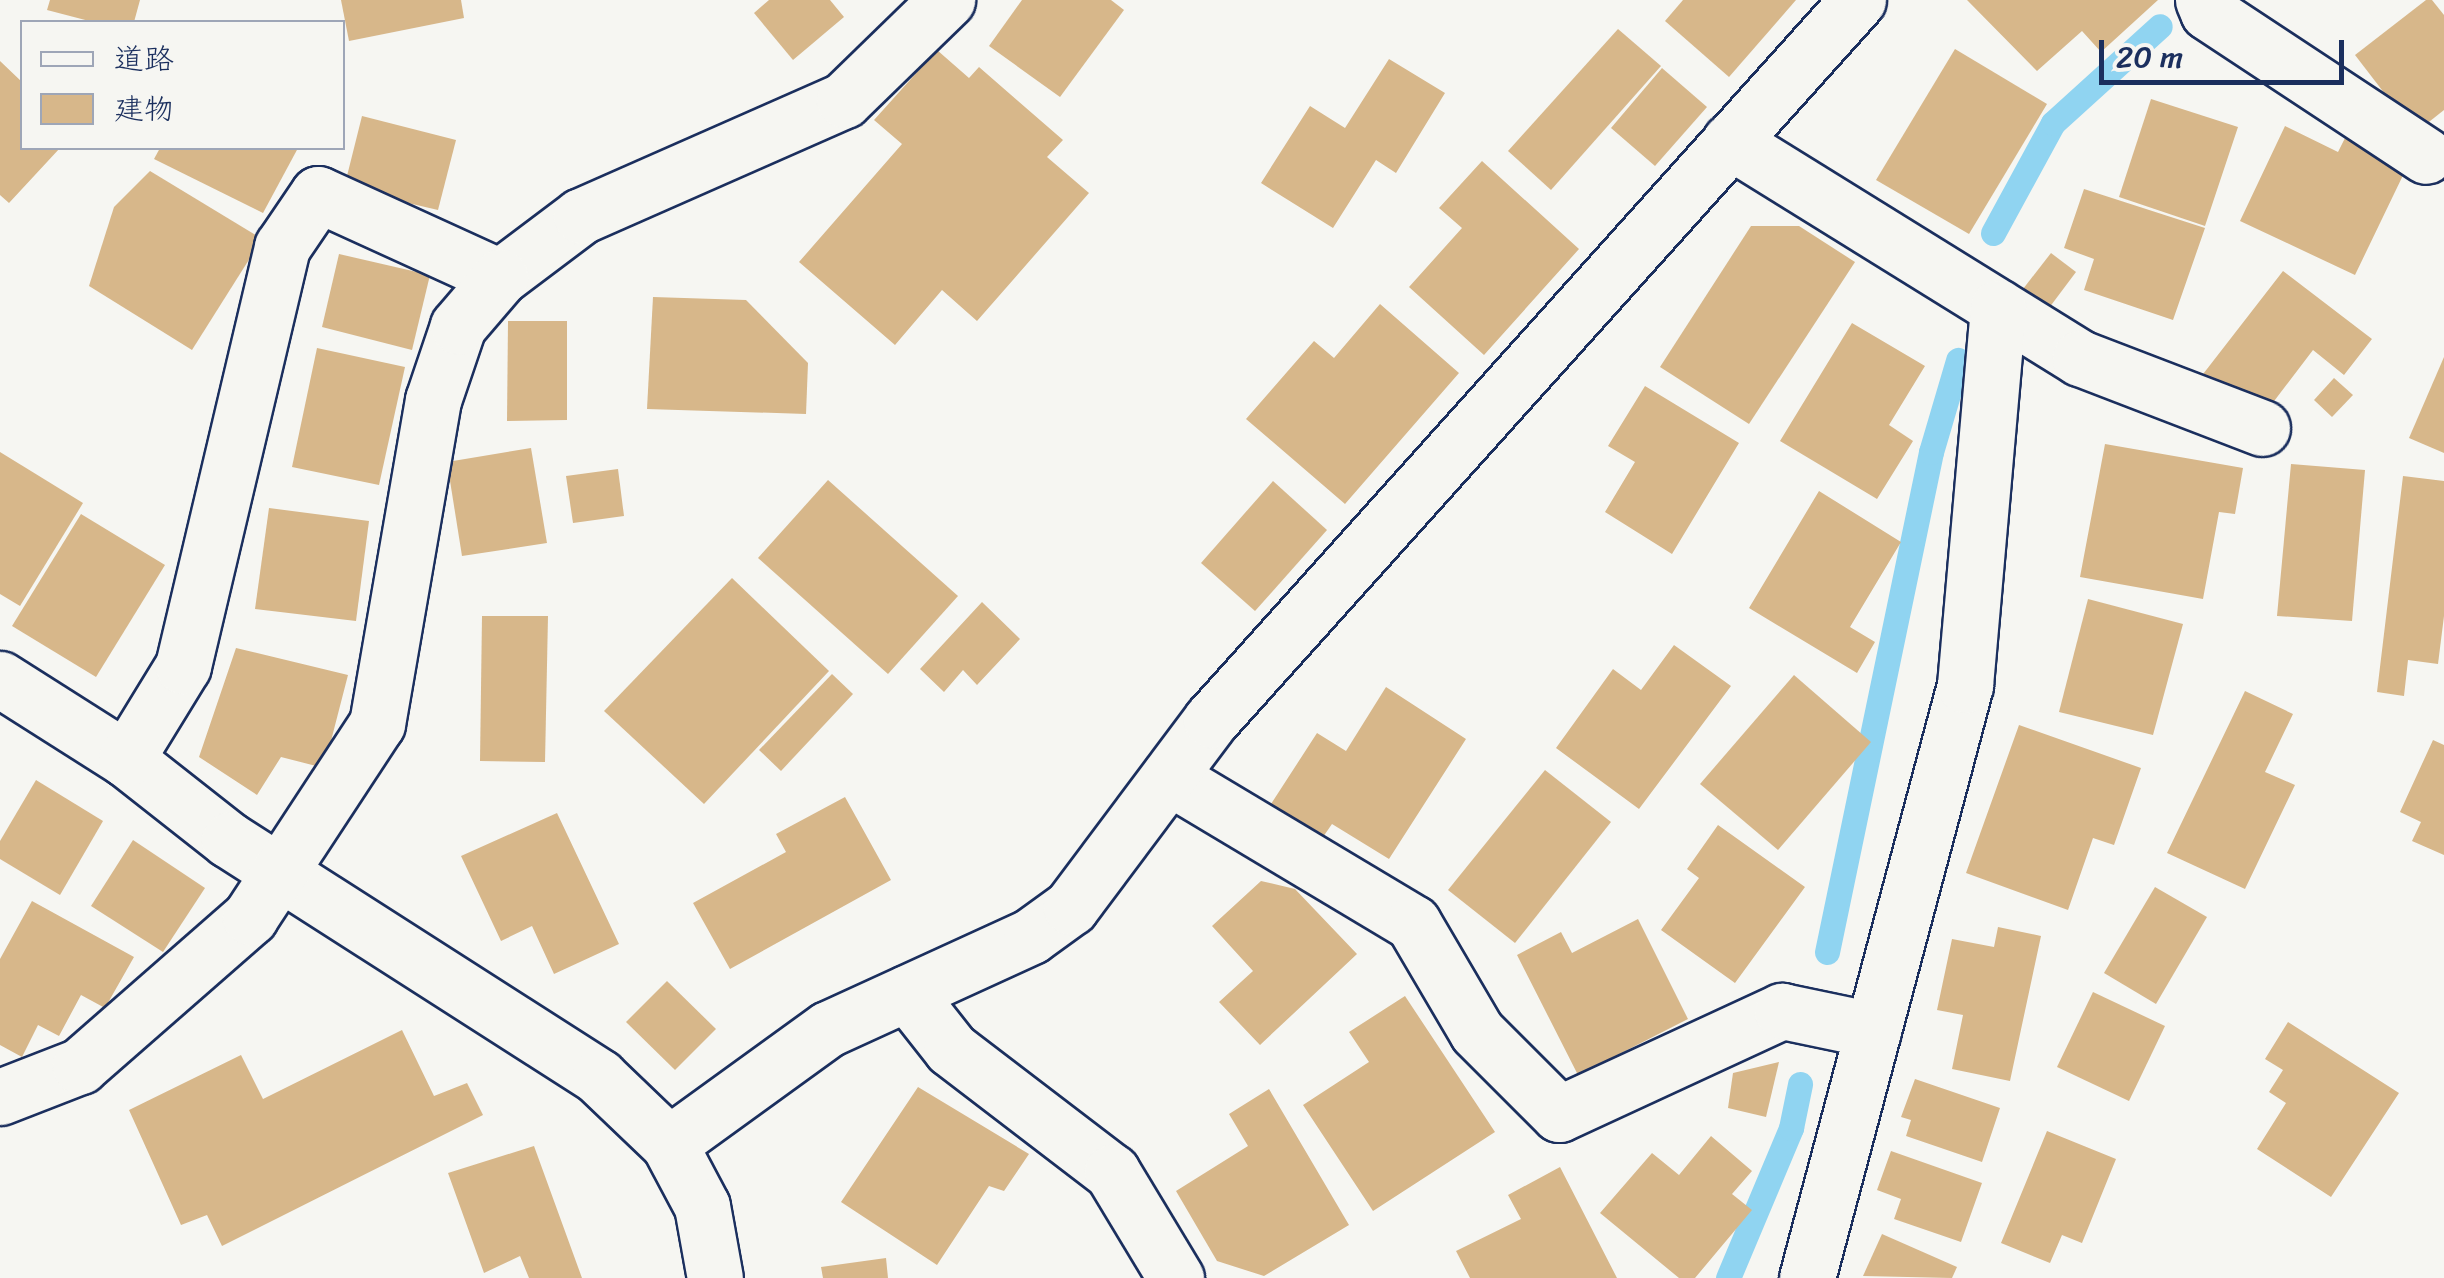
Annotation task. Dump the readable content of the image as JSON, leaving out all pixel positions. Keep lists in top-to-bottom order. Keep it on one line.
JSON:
{"legend":["道路","建物"],"scale_bar":"20 m"}
